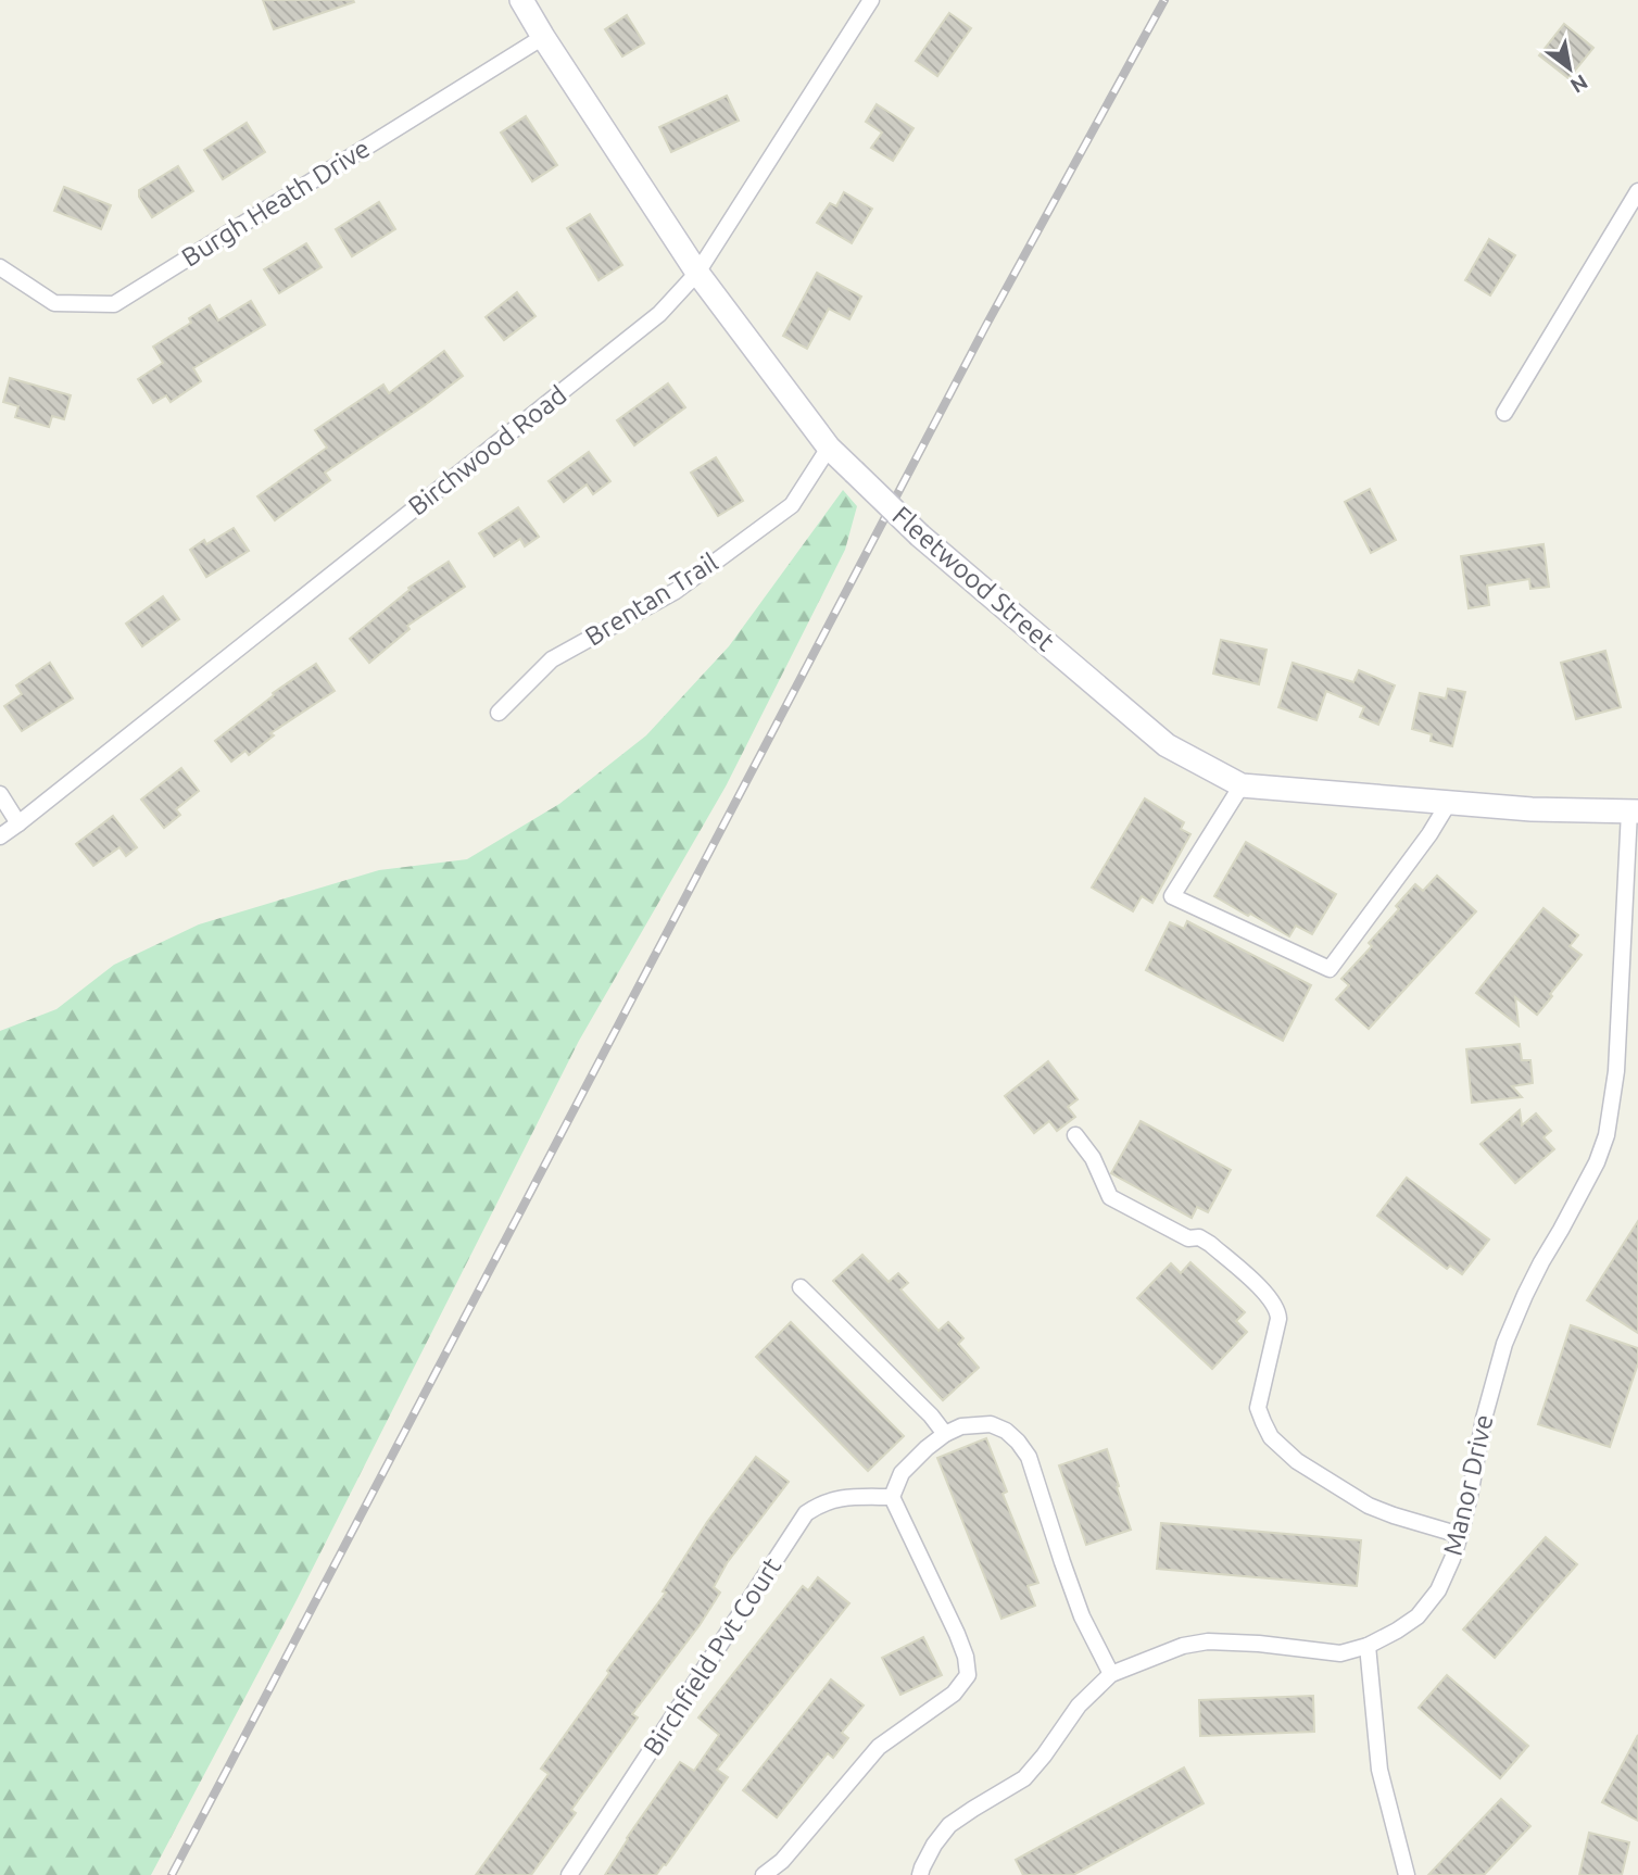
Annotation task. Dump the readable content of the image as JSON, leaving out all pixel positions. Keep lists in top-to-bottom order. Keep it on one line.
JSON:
{"streets":{"street":["Burgh Heath Drive","Birchwood Road","Fleetwood Street","Brentan Trail","Manor Drive","Birchfield Pvt Court"]},"crossings":[["Burgh Heath Drive","Fleetwood Street"],["Birchwood Road","Fleetwood Street"],["Fleetwood Street","Brentan Trail"],["Fleetwood Street","Manor Drive"]],"north":"bottom right"}
